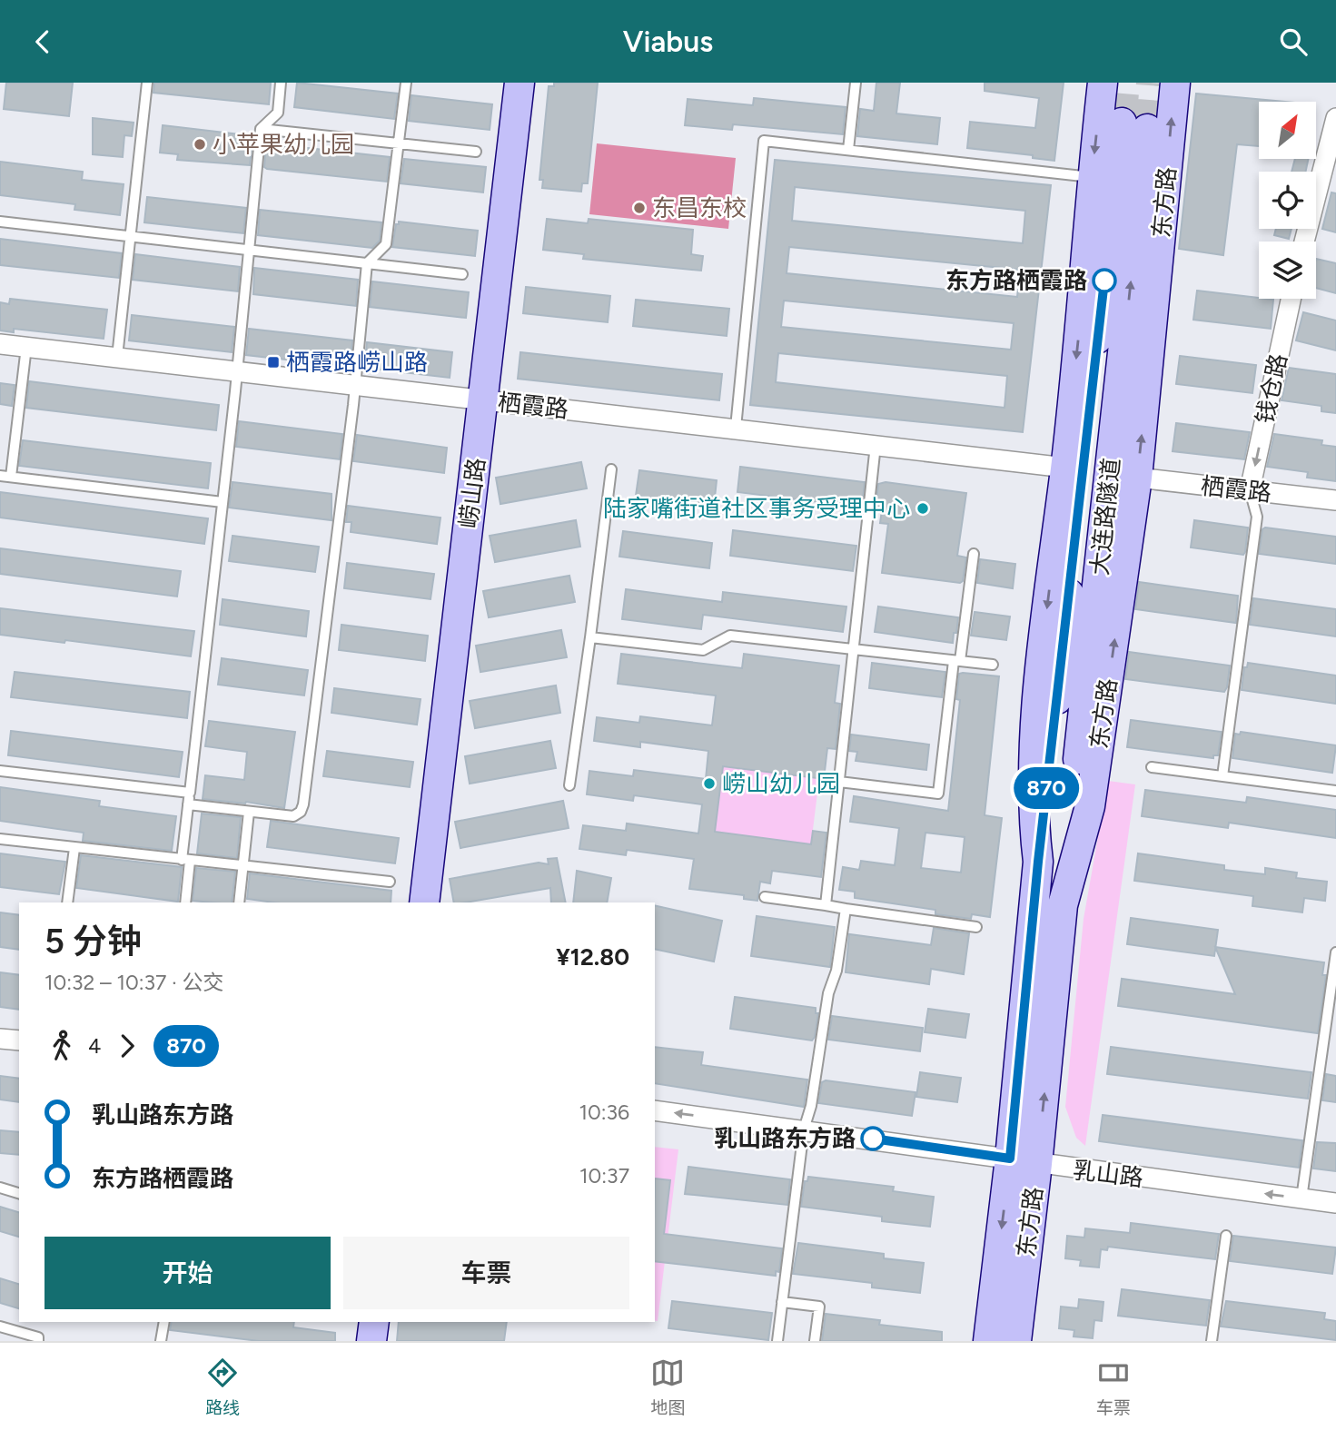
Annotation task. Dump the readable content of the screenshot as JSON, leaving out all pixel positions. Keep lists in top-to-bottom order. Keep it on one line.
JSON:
{"streets":{"main road":["东方路","崂山路","大连路隧道"],"street":["钱仓路","栖霞路","乳山路"]},"crossings":[["东方路","栖霞路"],["东方路","大连路隧道"],["东方路","乳山路"],["钱仓路","栖霞路"],["栖霞路","崂山路"]],"one_way":["钱仓路","乳山路"],"places":{"other":["小苹果幼儿园","东昌东校","东方路栖霞路","陆家嘴街道社区事务受理中心","崂山幼儿园","乳山路东方路"],"transit":["栖霞路崂山路"]},"lines":["bus line 870"],"north":"top right","page":{"header":"Viabus","on_map":"870","heading":["5 分钟","10:32 – 10:37 · 公交","¥12.80"],"legs":["4","870"],"list":[{"name":"乳山路东方路","value":"10:36"},{"name":"东方路栖霞路","value":"10:37"}],"buttons":["开始","车票"],"tabs":["路线","地图","车票"]}}
